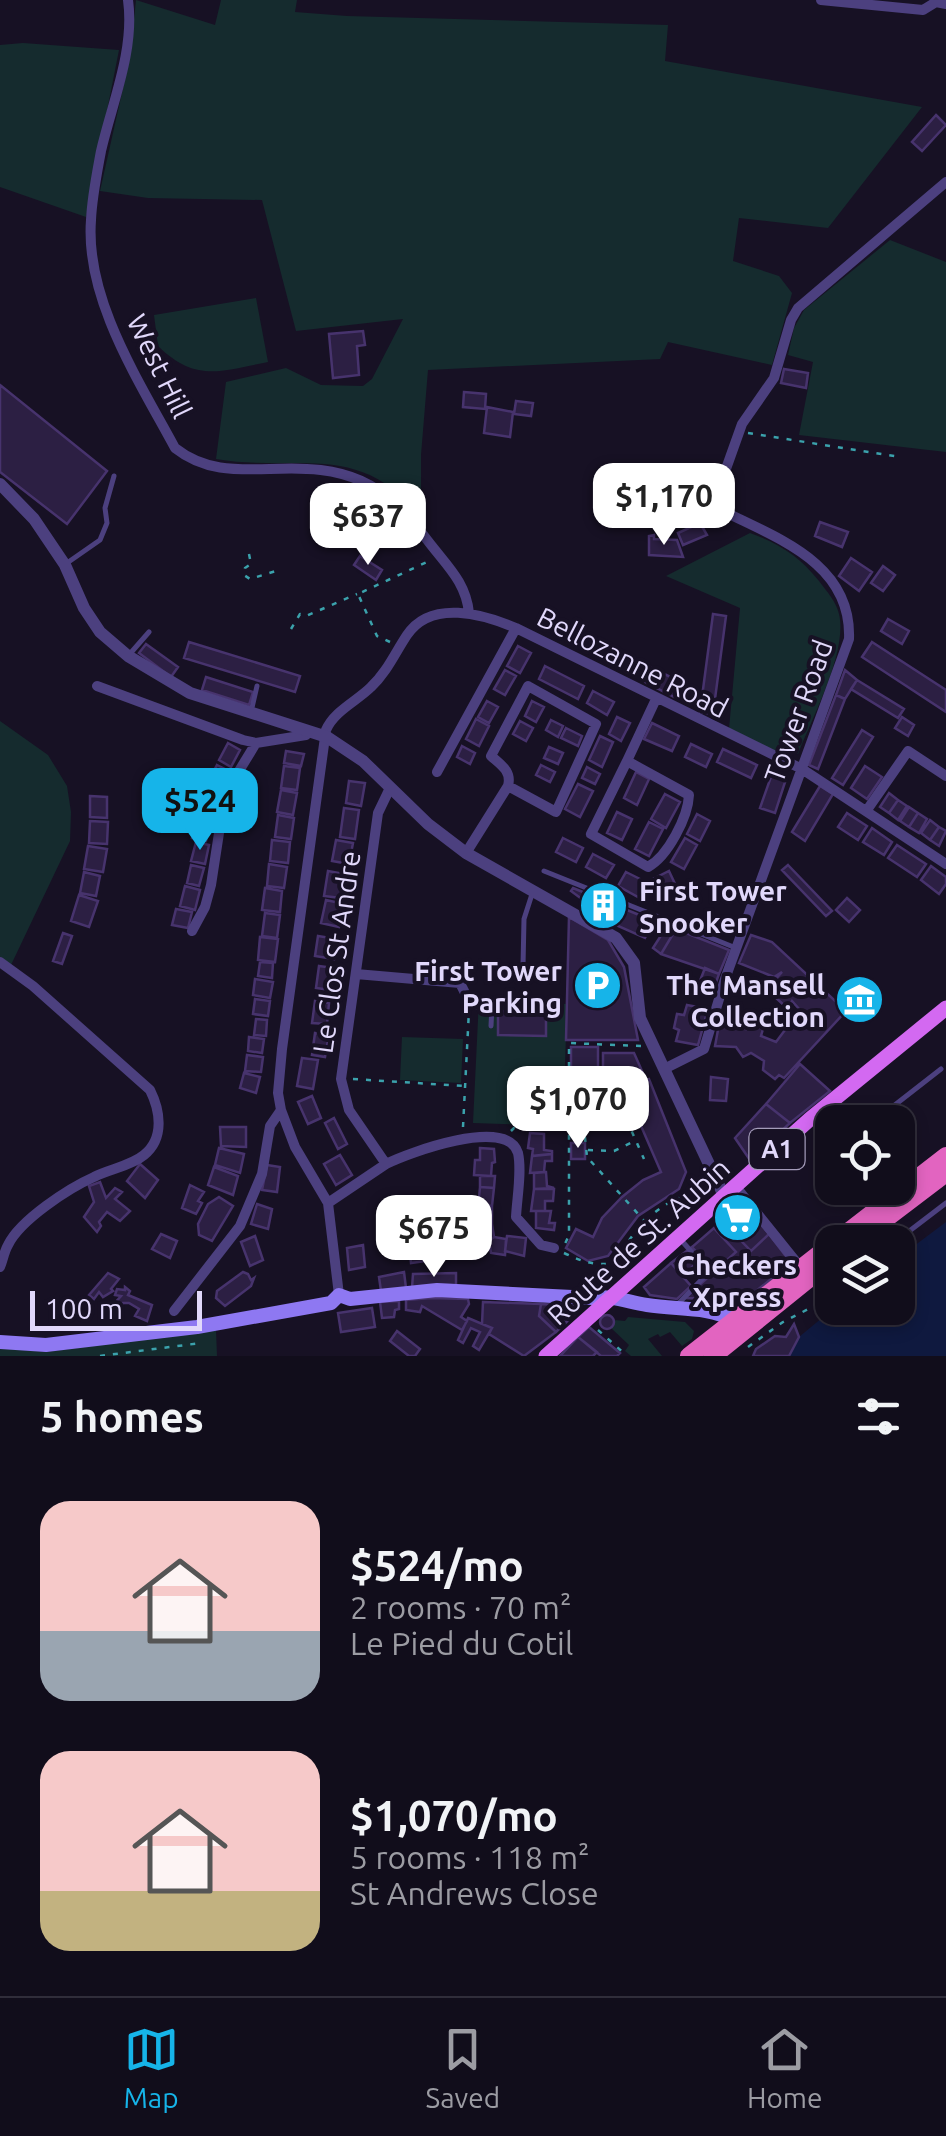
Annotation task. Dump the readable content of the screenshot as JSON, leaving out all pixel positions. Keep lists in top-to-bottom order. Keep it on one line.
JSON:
{"streets":{"main road":["A1","Route de St. Aubin"],"street":["West Hill","Bellozanne Road","Tower Road","Le Clos St Andre"]},"crossings":[["West Hill","Bellozanne Road"],["Bellozanne Road","Tower Road"]],"places":{"building":["First Tower Snooker"],"parking":["First Tower Parking"],"museum":["The Mansell Collection"],"supermarket":["Checkers Xpress"]},"scale_bar":"100 m","page":{"price":["$1,170","$637","$524","$1,070","$675"],"scale":"100 m","heading":"5 homes","list":[{"name":"$524/mo","note":"2 rooms · 70 m² · Le Pied du Cotil"},{"name":"$1,070/mo","note":"5 rooms · 118 m² · St Andrews Close"}],"tabs":["Map","Saved","Home"]}}
